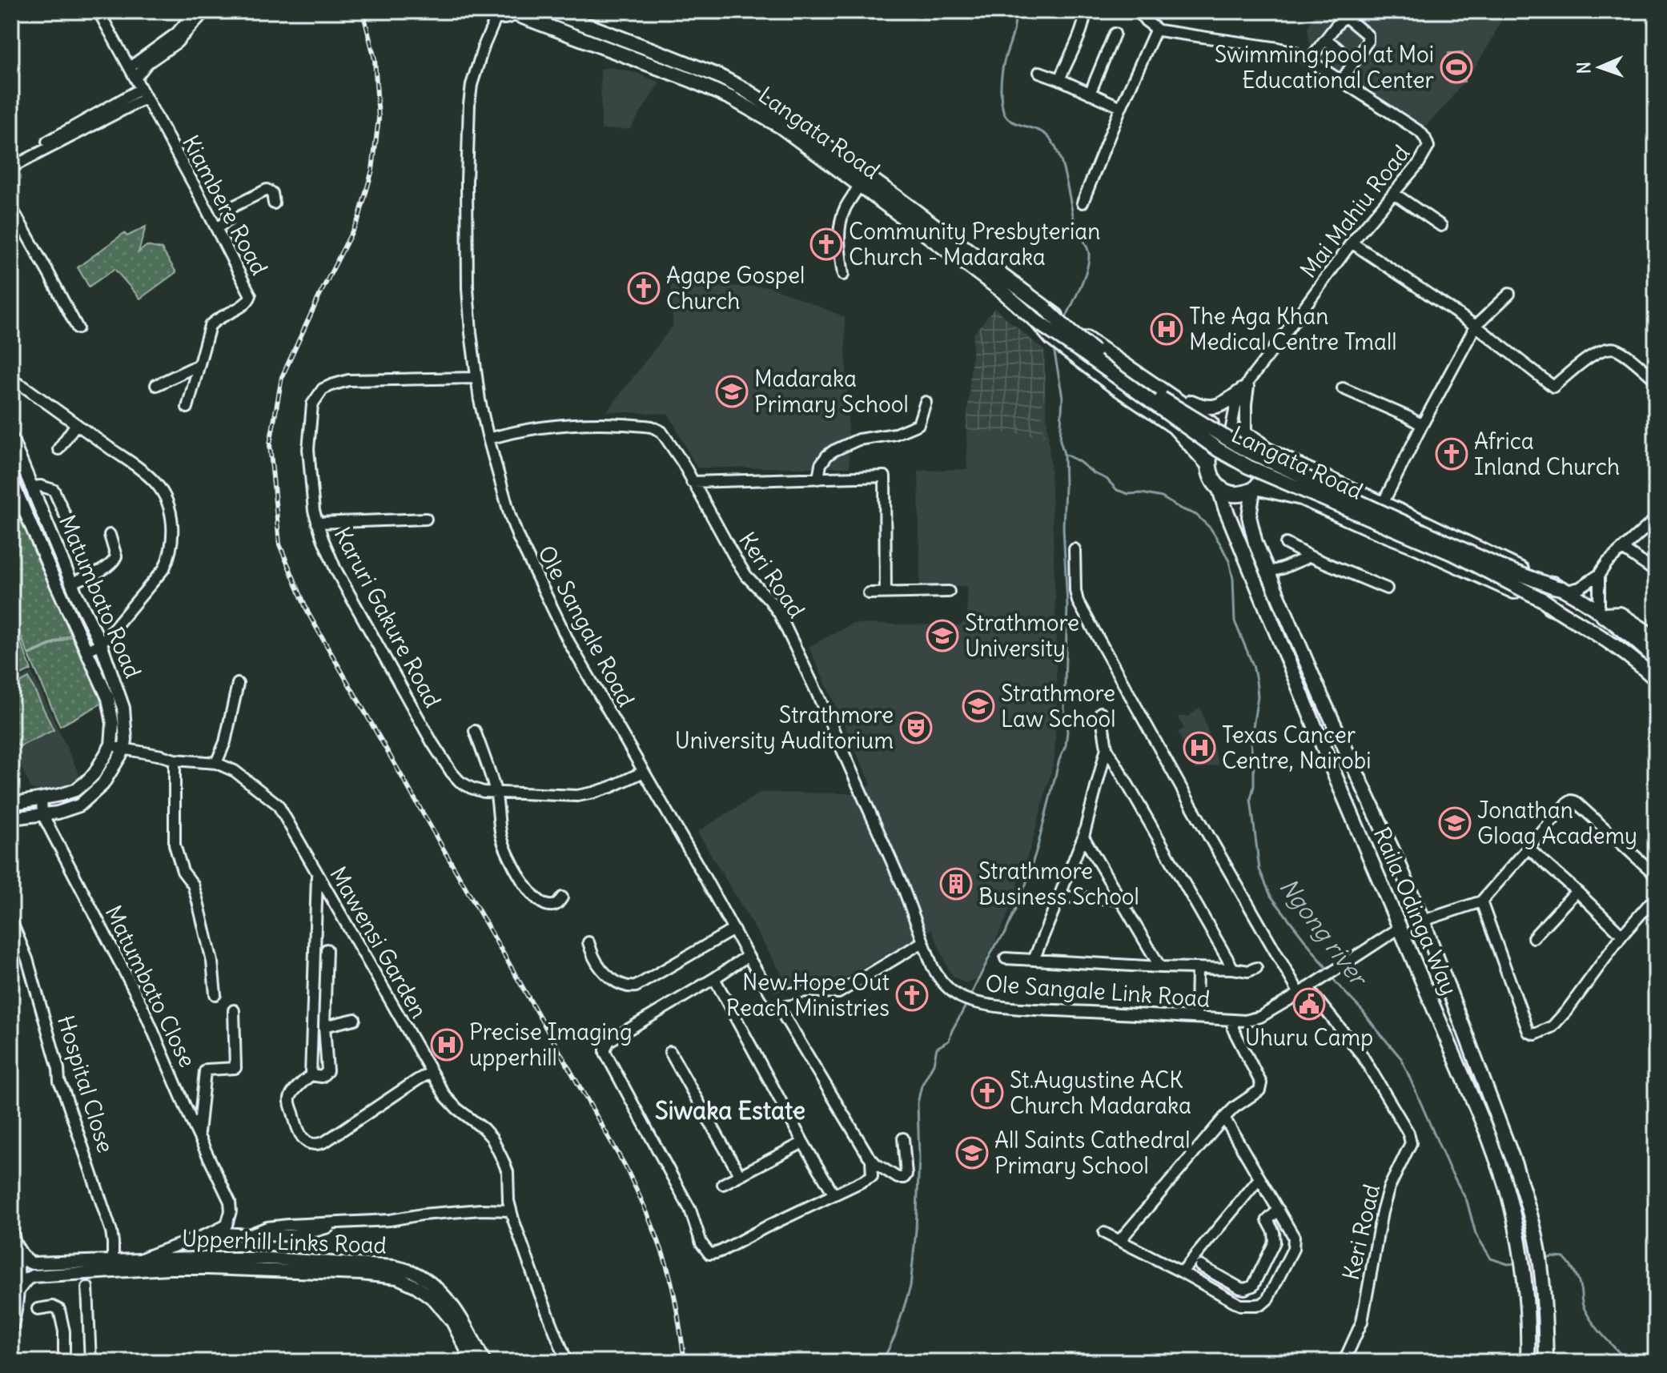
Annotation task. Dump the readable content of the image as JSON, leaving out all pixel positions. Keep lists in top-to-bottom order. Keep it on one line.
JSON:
{"streets":{"main road":["Langata Road","Raila Odinga Way"],"street":["Kiambere Road","Mai Mahiu Road","Keri Road","Matumbato Road","Karuri Gakure Road","Ole Sangale Road","Mawensi Garden","Matumbato Close","Ole Sangale Link Road","Hospital Close","Upperhill Links Road"]},"crossings":[["Langata Road","Raila Odinga Way"],["Keri Road","Ole Sangale Road"],["Keri Road","Ole Sangale Link Road"],["Matumbato Road","Mawensi Garden"],["Matumbato Road","Matumbato Close"],["Karuri Gakure Road","Ole Sangale Road"],["Raila Odinga Way","Ole Sangale Link Road"],["Hospital Close","Upperhill Links Road"]],"districts":["Siwaka Estate"],"water":["Ngong river"],"places":{"sports":["Swimming pool at Moi Educational Center"],"church":["Community Presbyterian Church - Madaraka","Agape Gospel Church","Africa Inland Church","New Hope Out Reach Ministries","St.Augustine ACK Church Madaraka"],"hospital":["The Aga Khan Medical Centre Tmall","Texas Cancer Centre, Nairobi","Precise Imaging upperhill"],"school or university":["Madaraka Primary School","Strathmore University","Strathmore Law School","Jonathan Gloag Academy","All Saints Cathedral Primary School"],"theatre":["Strathmore University Auditorium"],"building":["Strathmore Business School"],"public building":["Uhuru Camp"]},"north":"left"}
